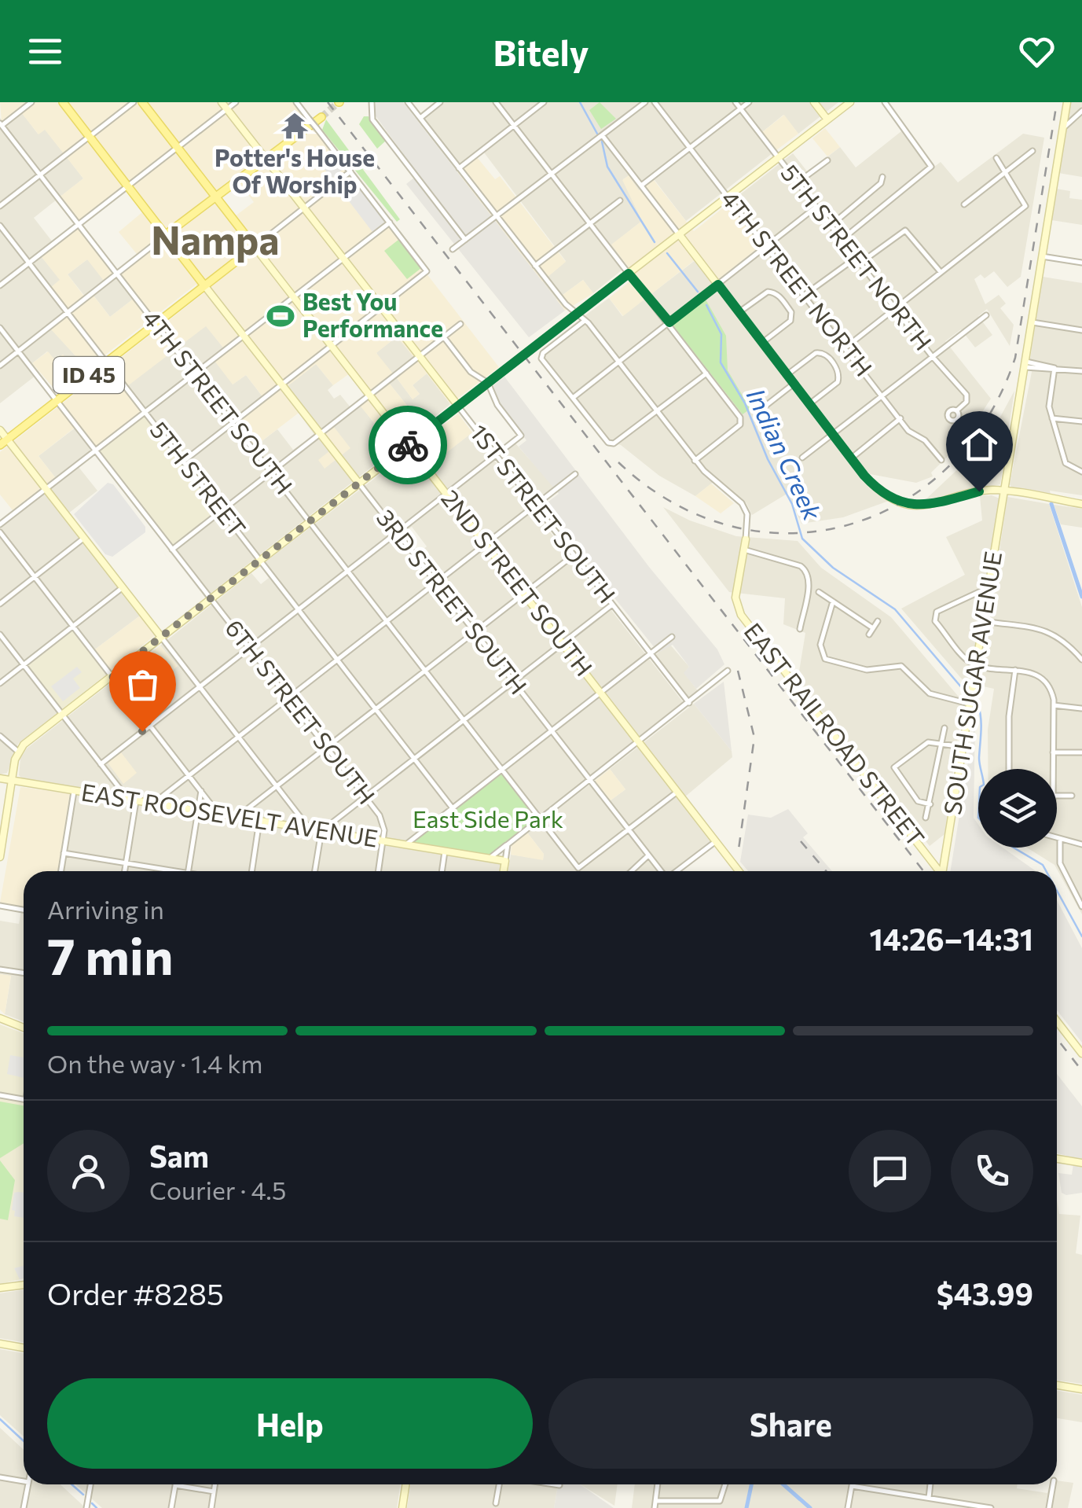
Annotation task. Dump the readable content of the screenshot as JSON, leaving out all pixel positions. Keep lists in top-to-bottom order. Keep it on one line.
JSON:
{"streets":{"main road":["ID 45","2ND STREET SOUTH","3RD STREET SOUTH"],"street":["5TH STREET NORTH","4TH STREET NORTH","4TH STREET SOUTH","5TH STREET","1ST STREET SOUTH","SOUTH SUGAR AVENUE","6TH STREET SOUTH","EAST RAILROAD STREET","EAST ROOSEVELT AVENUE"]},"crossings":[["ID 45","4TH STREET SOUTH"],["ID 45","5TH STREET"],["ID 45","3RD STREET SOUTH"],["ID 45","6TH STREET SOUTH"],["6TH STREET SOUTH","EAST ROOSEVELT AVENUE"]],"districts":["Nampa"],"water":["Indian Creek"],"parks":["East Side Park"],"places":{"temple":["Potter's House Of Worship"],"sports":["Best You Performance"]},"page":{"header":"Bitely","heading":["7 min","Arriving in","14:26–14:31"],"panel":["Sam","Courier · 4.5","Order #8285","$43.99"],"bar":"On the way · 1.4 km","buttons":["Help","Share"]}}
